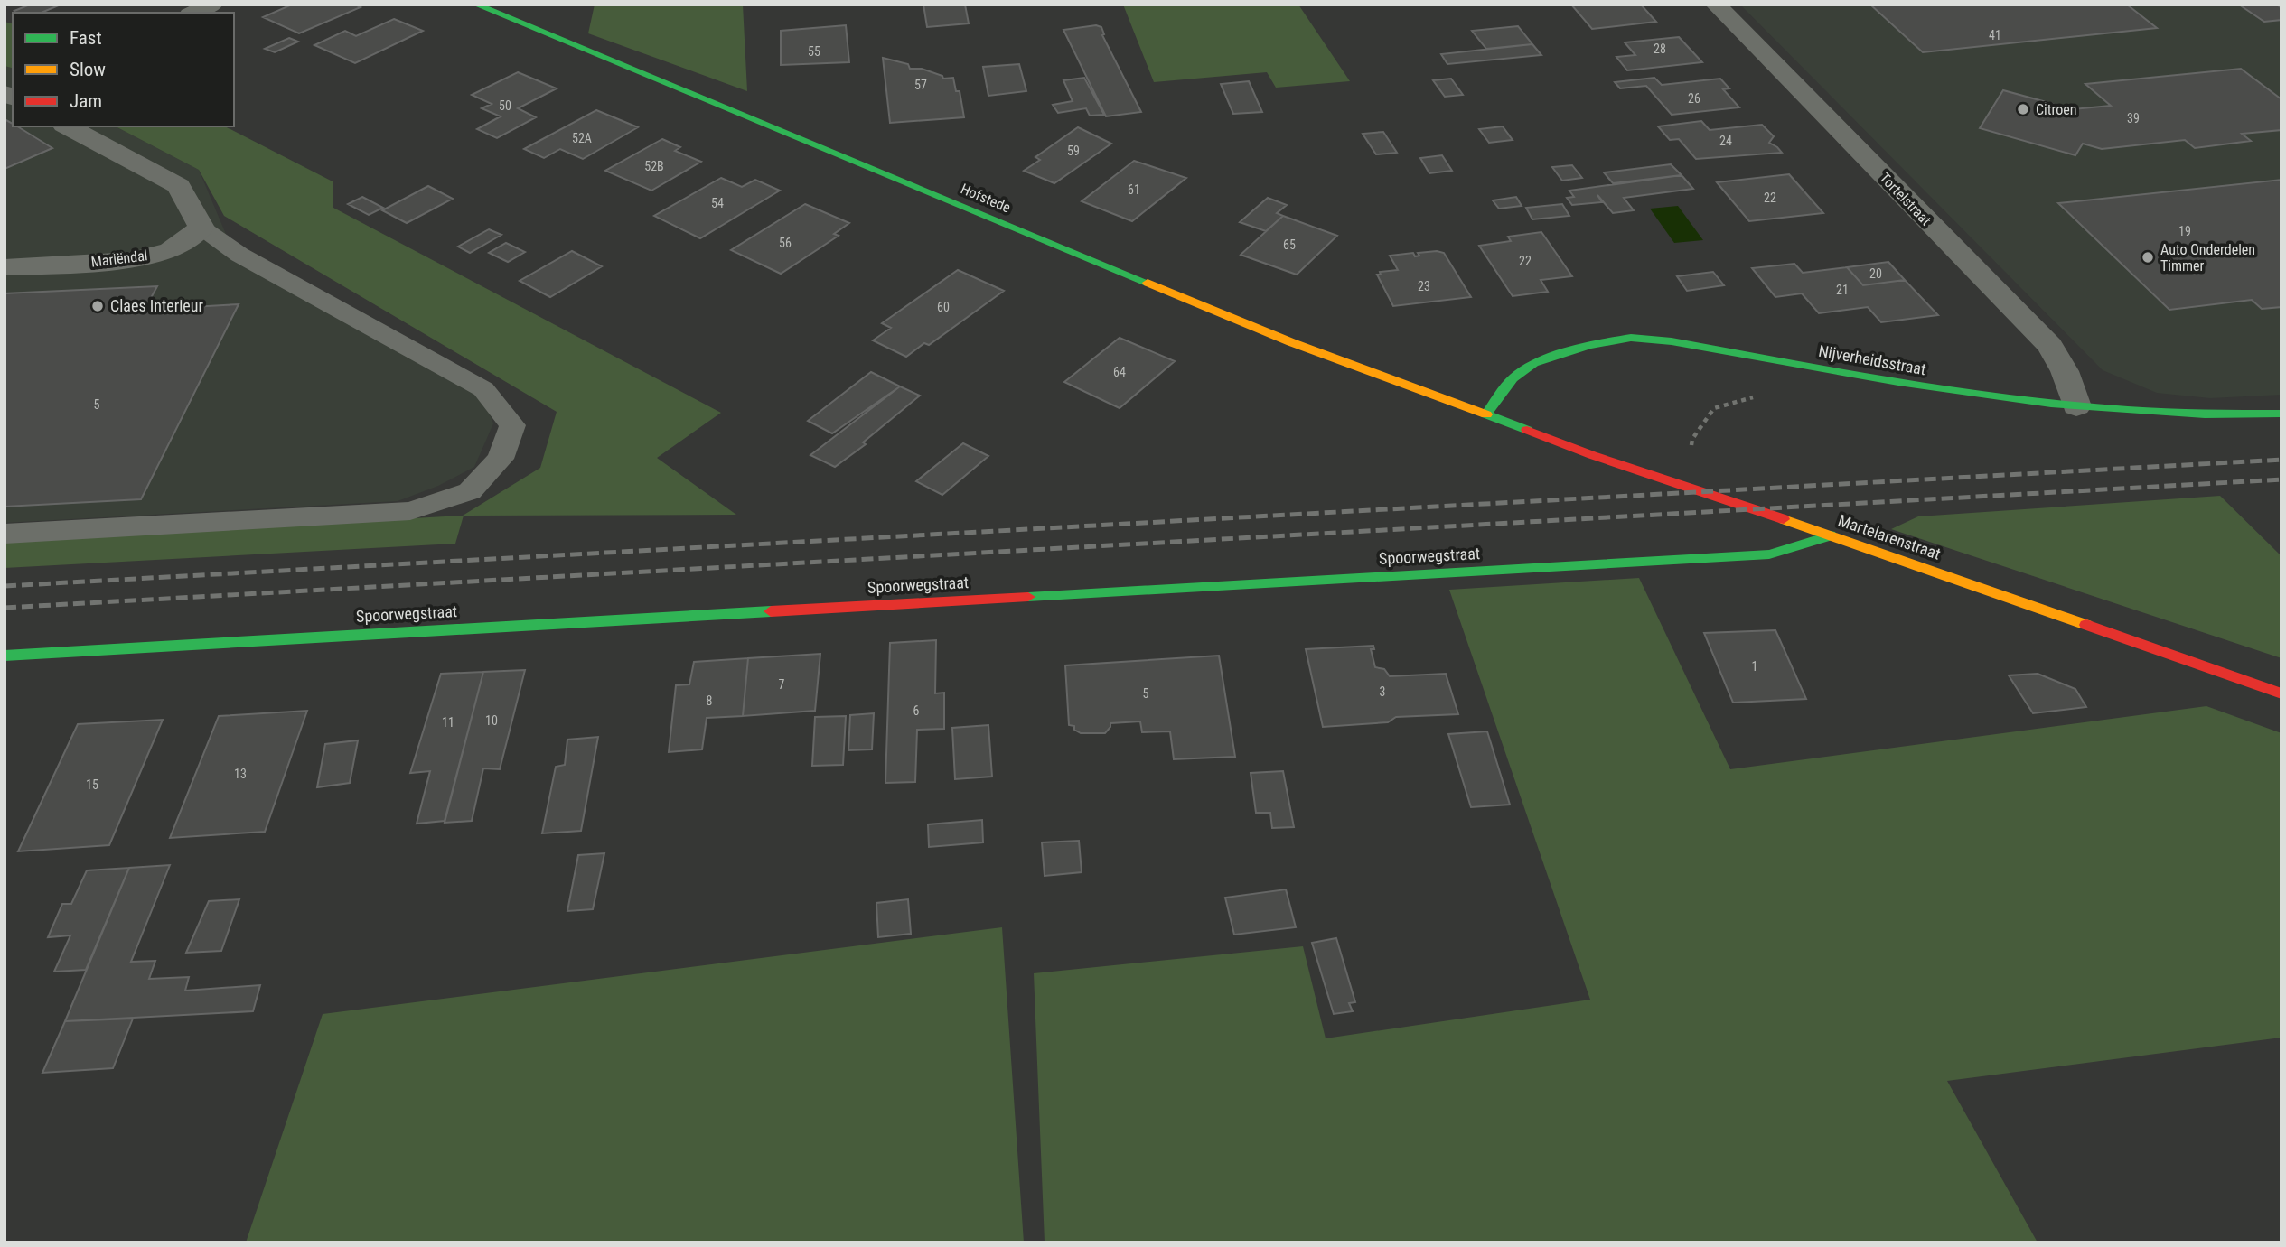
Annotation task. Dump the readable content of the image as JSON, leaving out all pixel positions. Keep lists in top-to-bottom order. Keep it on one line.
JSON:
{"streets":{"street":["Hofstede","Tortelstraat","Mariëndal","Nijverheidsstraat","Martelarenstraat","Spoorwegstraat"]},"crossings":[["Hofstede","Nijverheidsstraat"],["Hofstede","Martelarenstraat"],["Tortelstraat","Nijverheidsstraat"],["Nijverheidsstraat","Martelarenstraat"],["Martelarenstraat","Spoorwegstraat"]],"places":["Citroen","Auto Onderdelen Timmer","Claes Interieur"],"house_numbers":["41","28","55","57","26","50","39","52A","24","59","52B","61","22","54","19","56","65","22","20","23","21","60","64","5","1","7","3","5","8","6","10","11","13","15"],"legend":["Fast","Slow","Jam"]}
